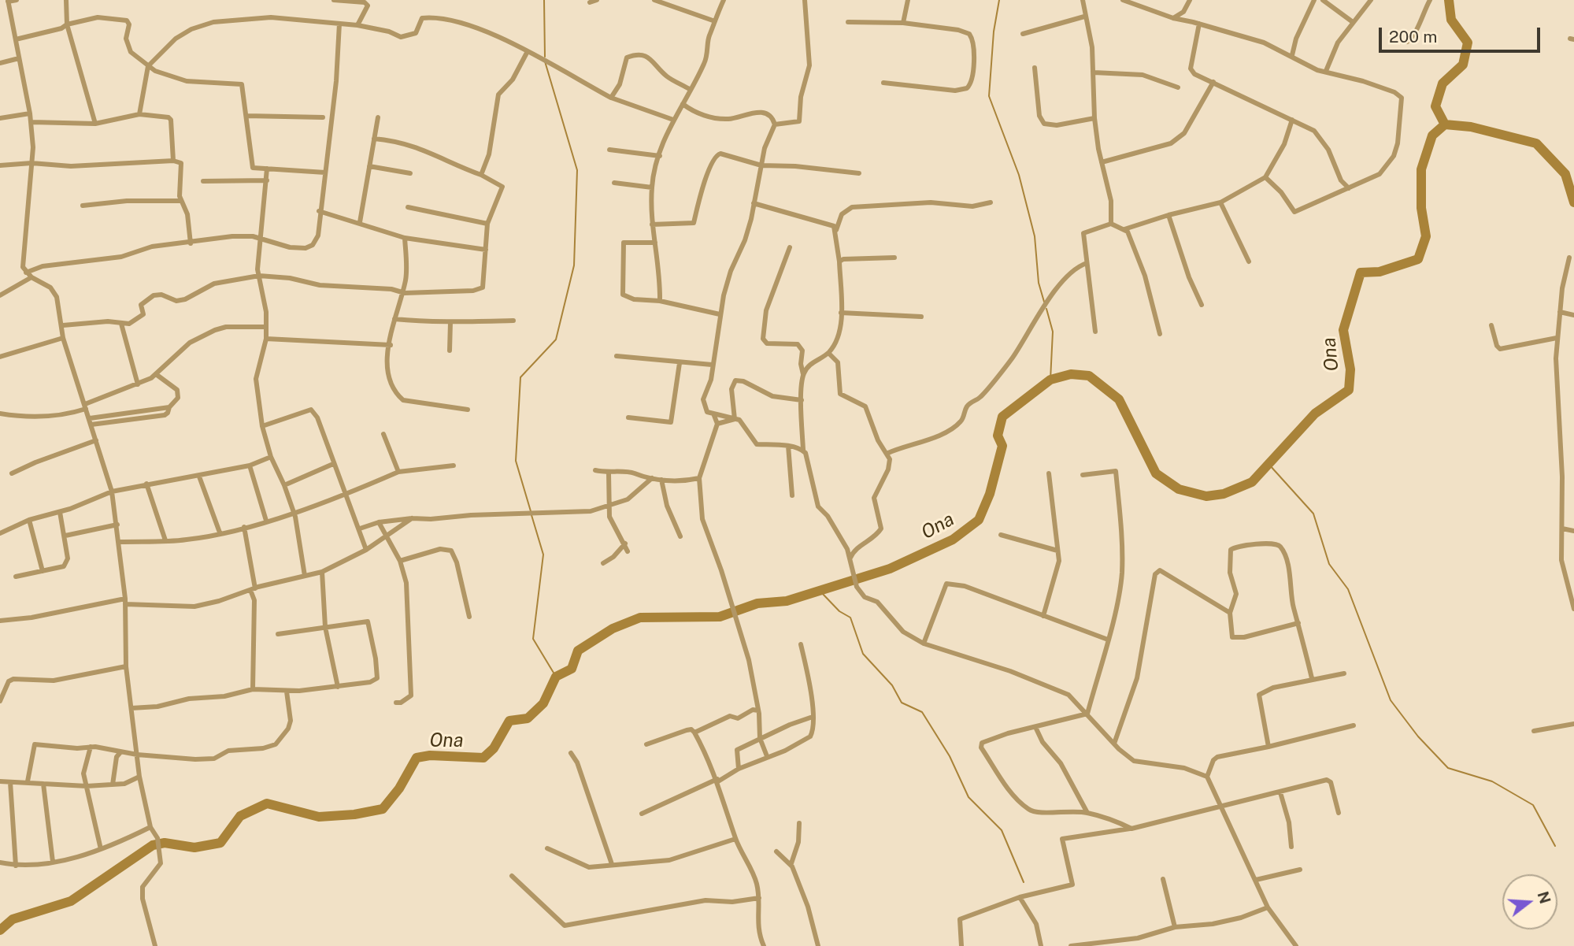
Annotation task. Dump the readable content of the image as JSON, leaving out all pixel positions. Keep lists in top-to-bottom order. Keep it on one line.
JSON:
{"water":["Ona"],"scale_bar":"200 m","north":"right"}
